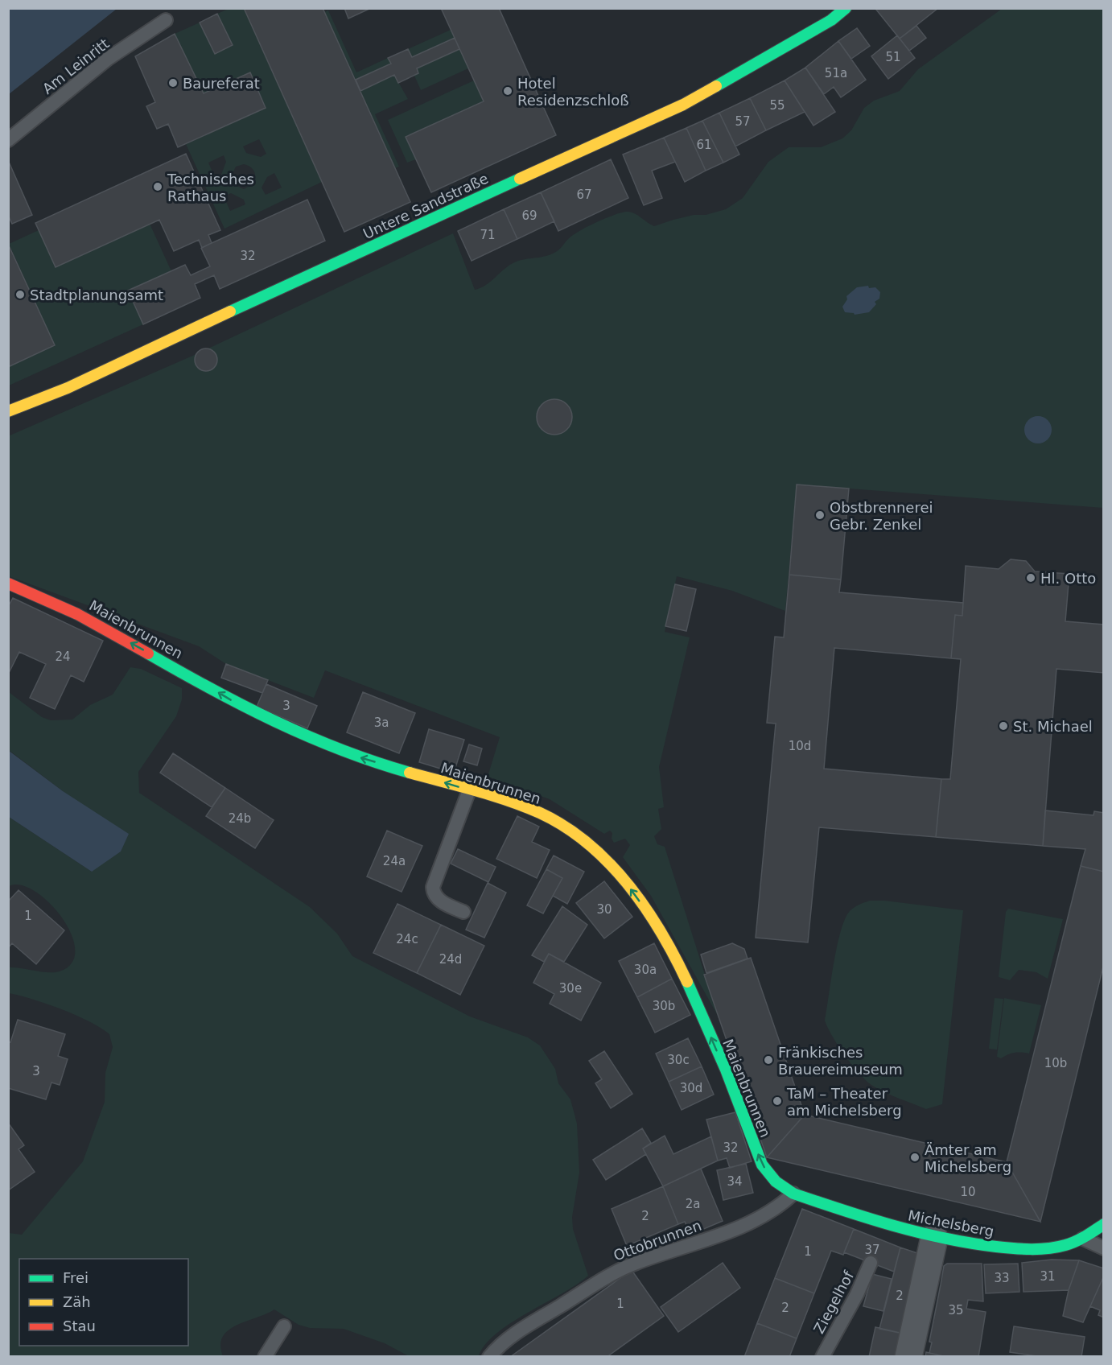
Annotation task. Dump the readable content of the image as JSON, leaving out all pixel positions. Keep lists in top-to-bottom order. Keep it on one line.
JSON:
{"streets":{"street":["Untere Sandstraße","Maienbrunnen","Michelsberg"],"lane":["Am Leinritt","Ottobrunnen","Ziegelhof"]},"crossings":[["Maienbrunnen","Michelsberg"],["Maienbrunnen","Ottobrunnen"],["Michelsberg","Ottobrunnen"]],"one_way":["Maienbrunnen"],"places":["Baureferat","Hotel Residenzschloß","Technisches Rathaus","Stadtplanungsamt","Obstbrennerei Gebr. Zenkel","Hl. Otto","St. Michael","Fränkisches Brauereimuseum","TaM – Theater am Michelsberg","Ämter am Michelsberg"],"house_numbers":["51","51a","55","57","61","67","69","71","32","24","3","3a","10d","24b","24a","30","1","24c","24d","30a","30e","30b","30c","10b","3","30d","32","34","10","2a","2","37","1","31","33","2","1","2","35"],"legend":["Frei","Zäh","Stau"]}
